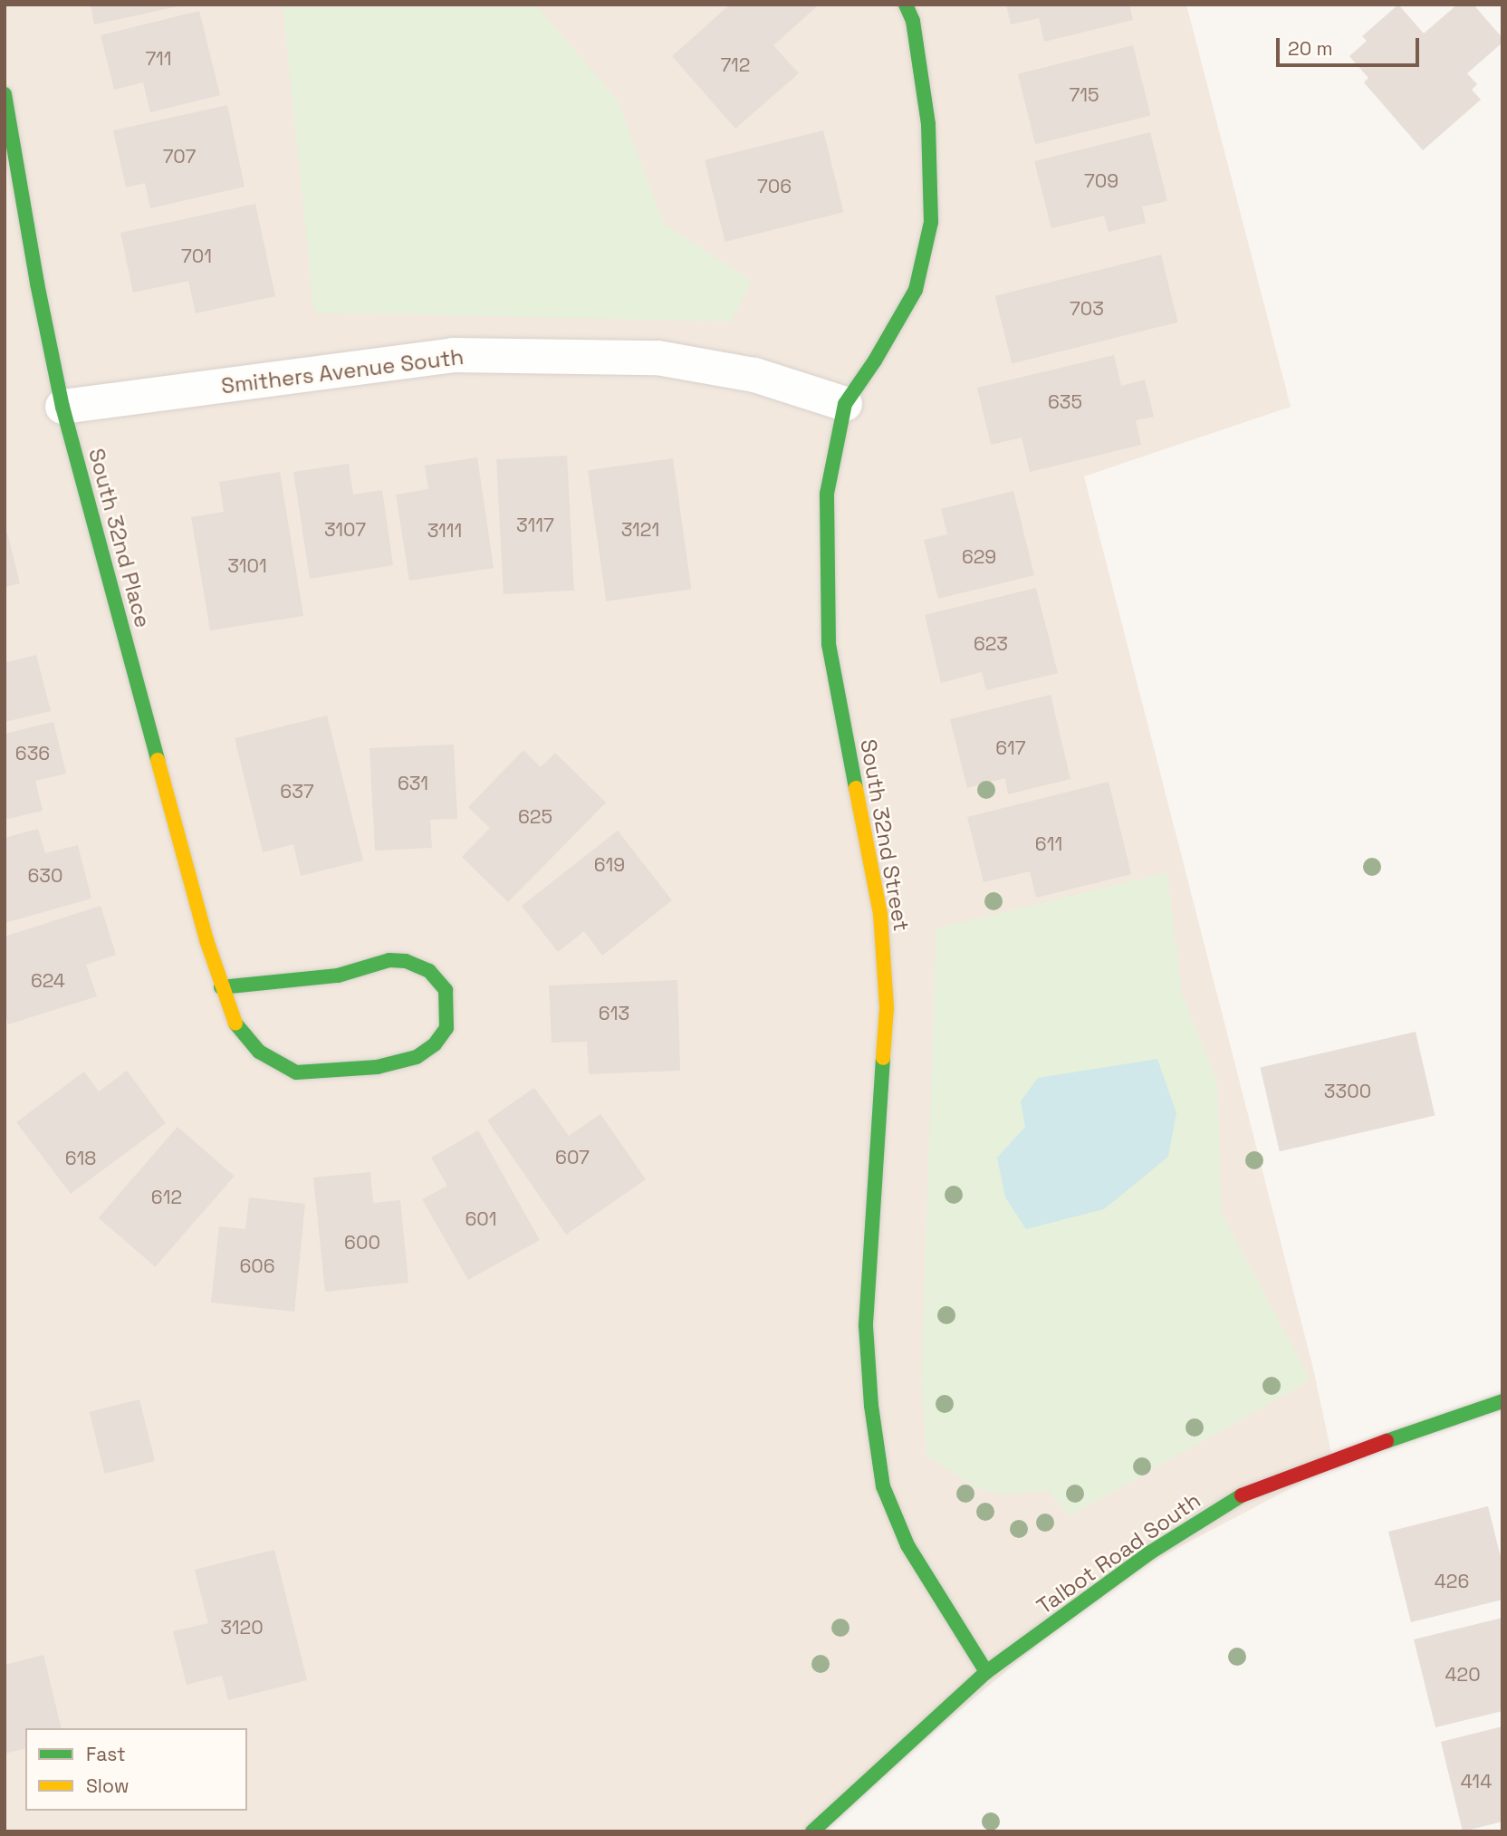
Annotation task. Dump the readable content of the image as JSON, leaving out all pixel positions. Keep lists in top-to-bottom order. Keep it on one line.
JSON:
{"streets":{"street":["Smithers Avenue South","South 32nd Place","South 32nd Street","Talbot Road South"]},"crossings":[["Smithers Avenue South","South 32nd Place"],["Smithers Avenue South","South 32nd Street"],["South 32nd Street","Talbot Road South"]],"house_numbers":["711","712","715","707","709","706","701","703","635","3117","3107","3121","3111","629","3101","623","617","636","631","637","625","611","619","630","624","613","3300","607","618","612","601","600","606","426","3120","420","414"],"legend":["Fast","Slow"],"scale_bar":"20 m"}
